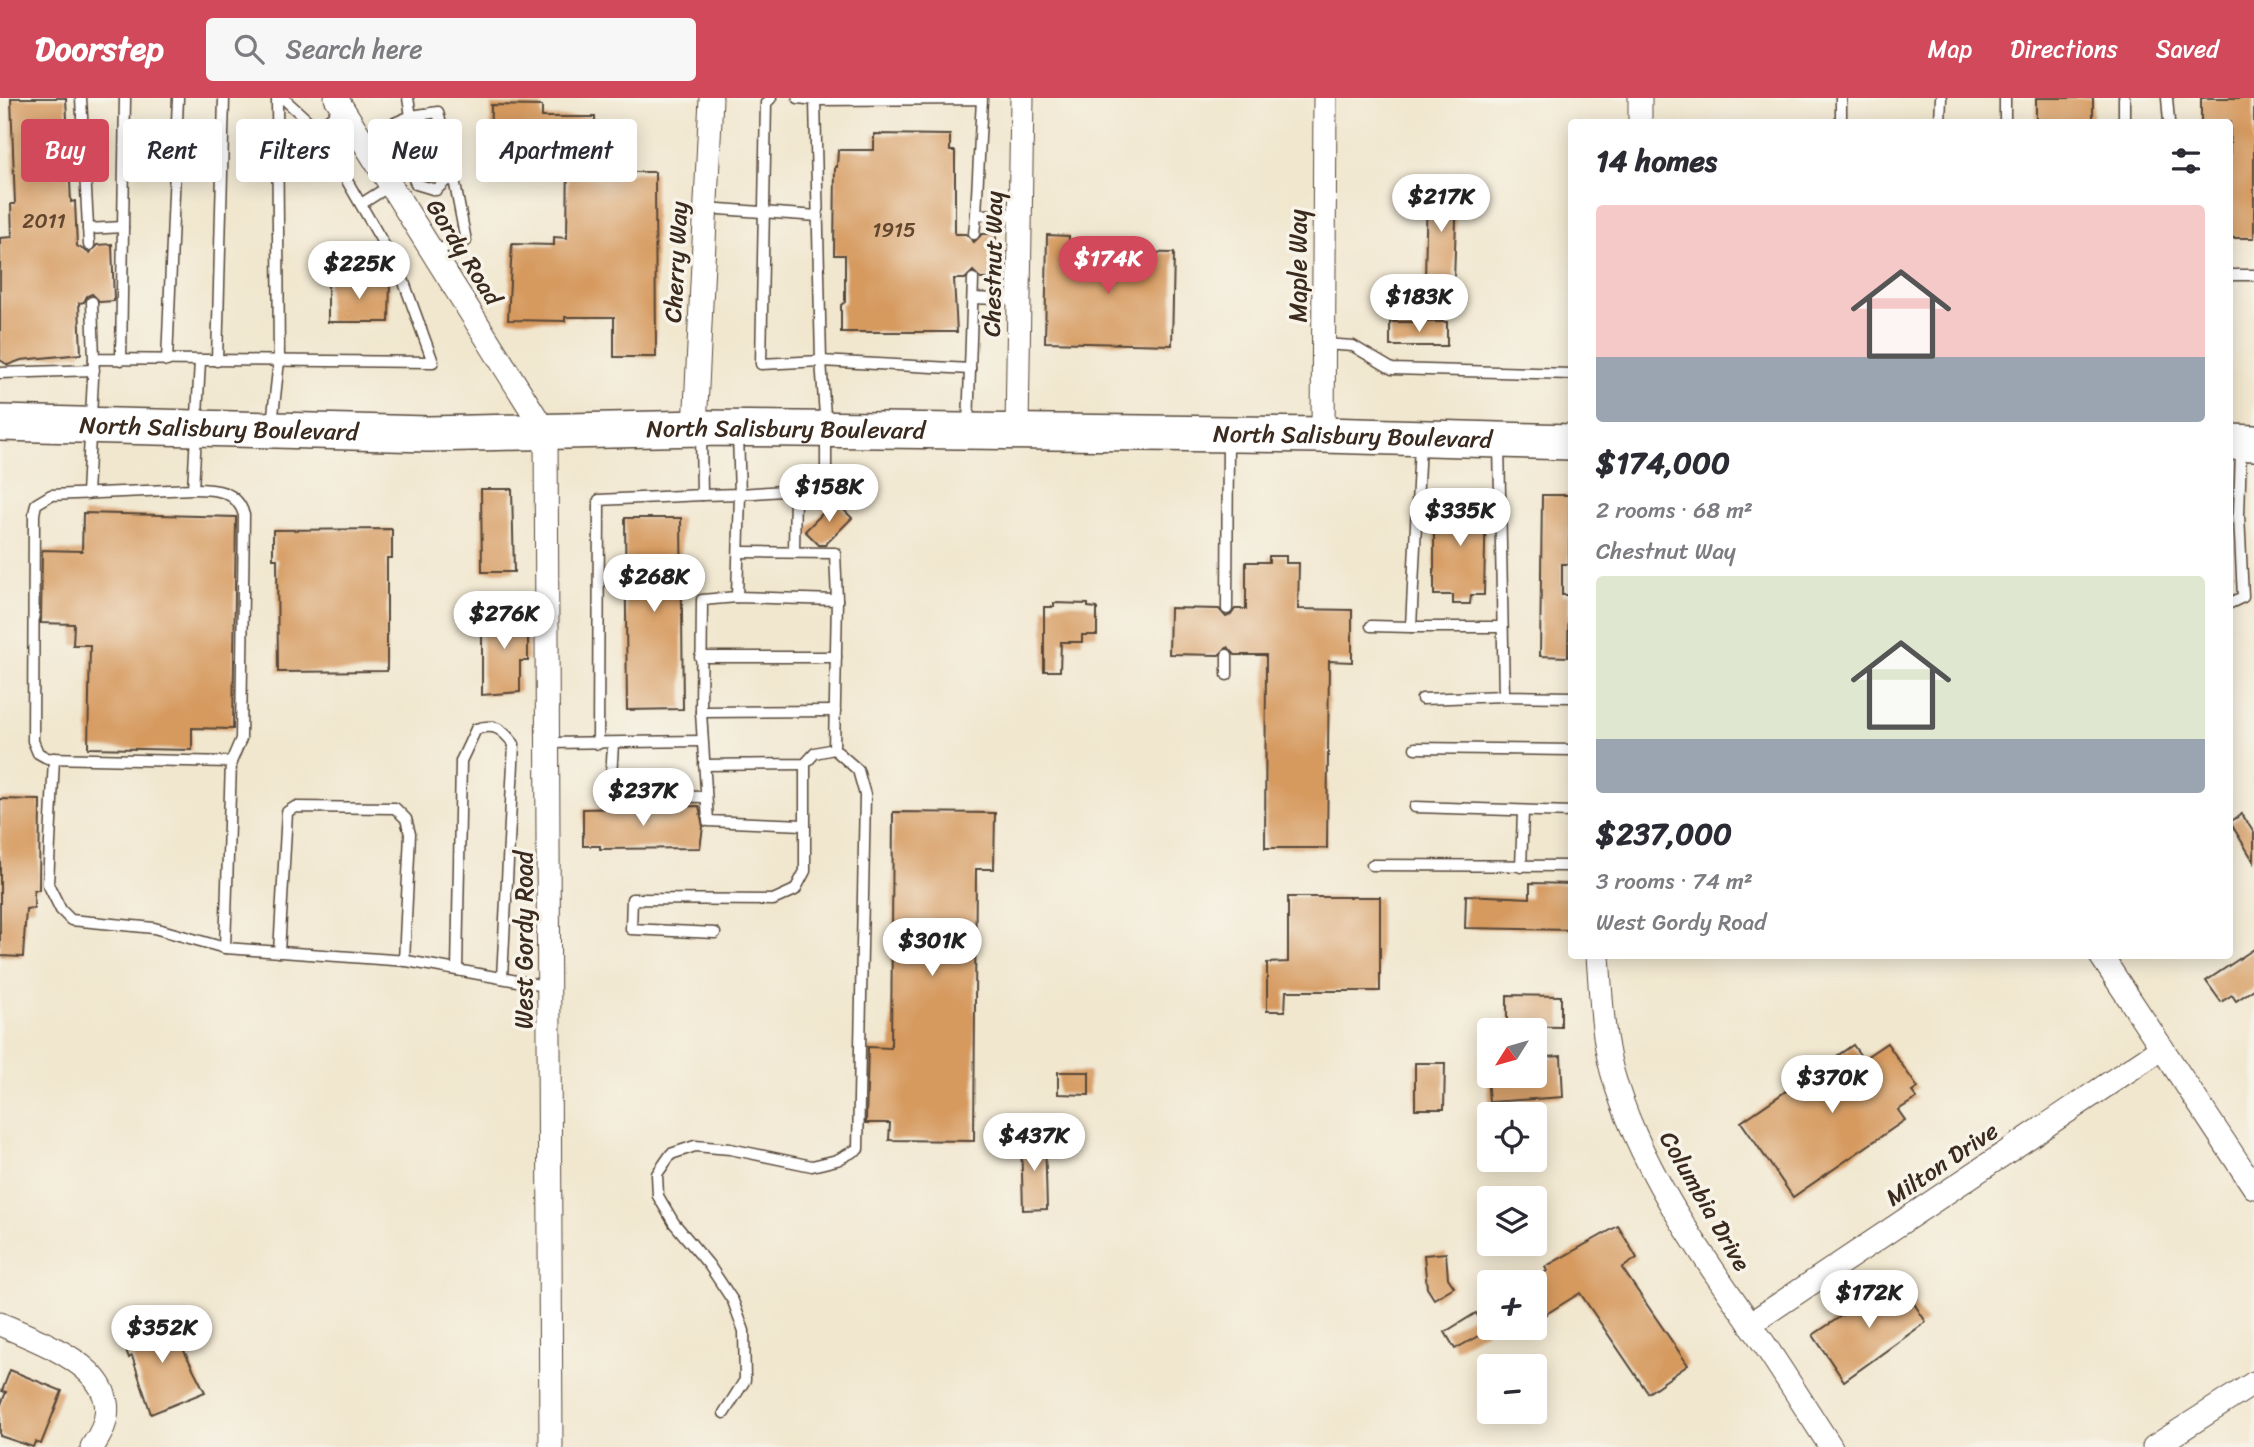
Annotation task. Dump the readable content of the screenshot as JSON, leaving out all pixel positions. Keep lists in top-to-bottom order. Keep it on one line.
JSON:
{"streets":{"main road":["North Salisbury Boulevard"],"street":["Gordy Road","Cherry Way","Chestnut Way","Maple Way","West Gordy Road","Milton Drive","Columbia Drive"]},"crossings":[["Gordy Road","North Salisbury Boulevard"],["Gordy Road","West Gordy Road"],["Cherry Way","North Salisbury Boulevard"],["Chestnut Way","North Salisbury Boulevard"],["Maple Way","North Salisbury Boulevard"],["North Salisbury Boulevard","West Gordy Road"],["Milton Drive","Columbia Drive"]],"house_numbers":["2011","1915"],"north":"bottom left","page":{"header":"Doorstep","search":"Search here","nav":["Map","Directions","Saved"],"chip":["Buy","Rent","Filters","New","Apartment"],"heading":"14 homes","price":["$217K","$174K","$225K","$183K","$158K","$335K","$268K","$276K","$237K","$301K","$370K","$437K","$172K","$352K"],"list":[{"name":"$174,000","note":"2 rooms · 68 m² · Chestnut Way"},{"name":"$237,000","note":"3 rooms · 74 m² · West Gordy Road"}],"map_buttons":["+","−"]}}
